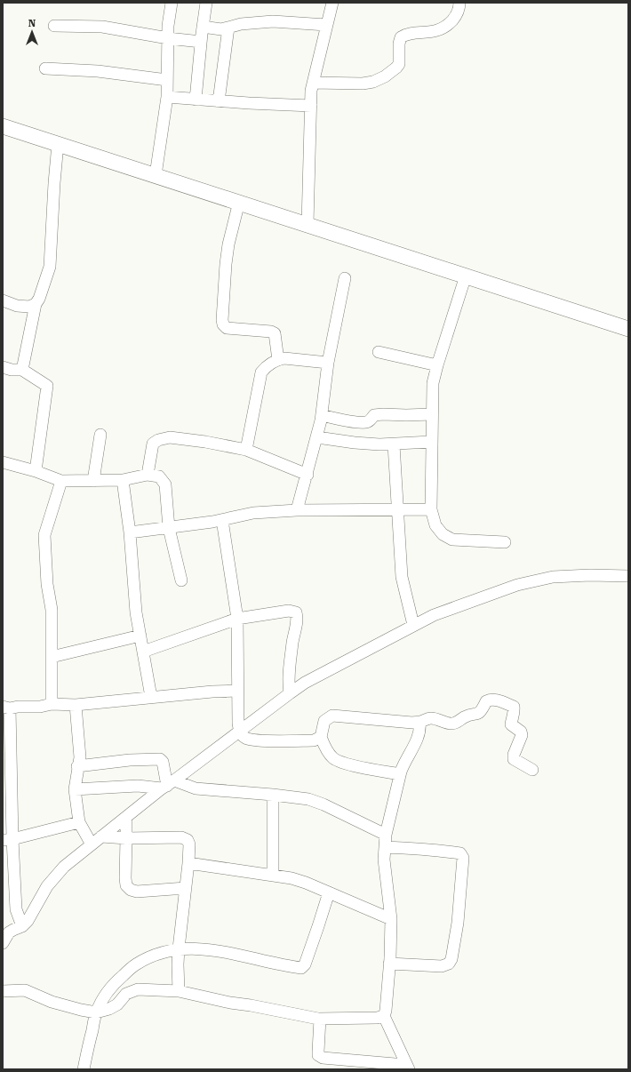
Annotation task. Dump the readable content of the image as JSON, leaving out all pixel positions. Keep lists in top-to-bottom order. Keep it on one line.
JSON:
{"north":"top"}
